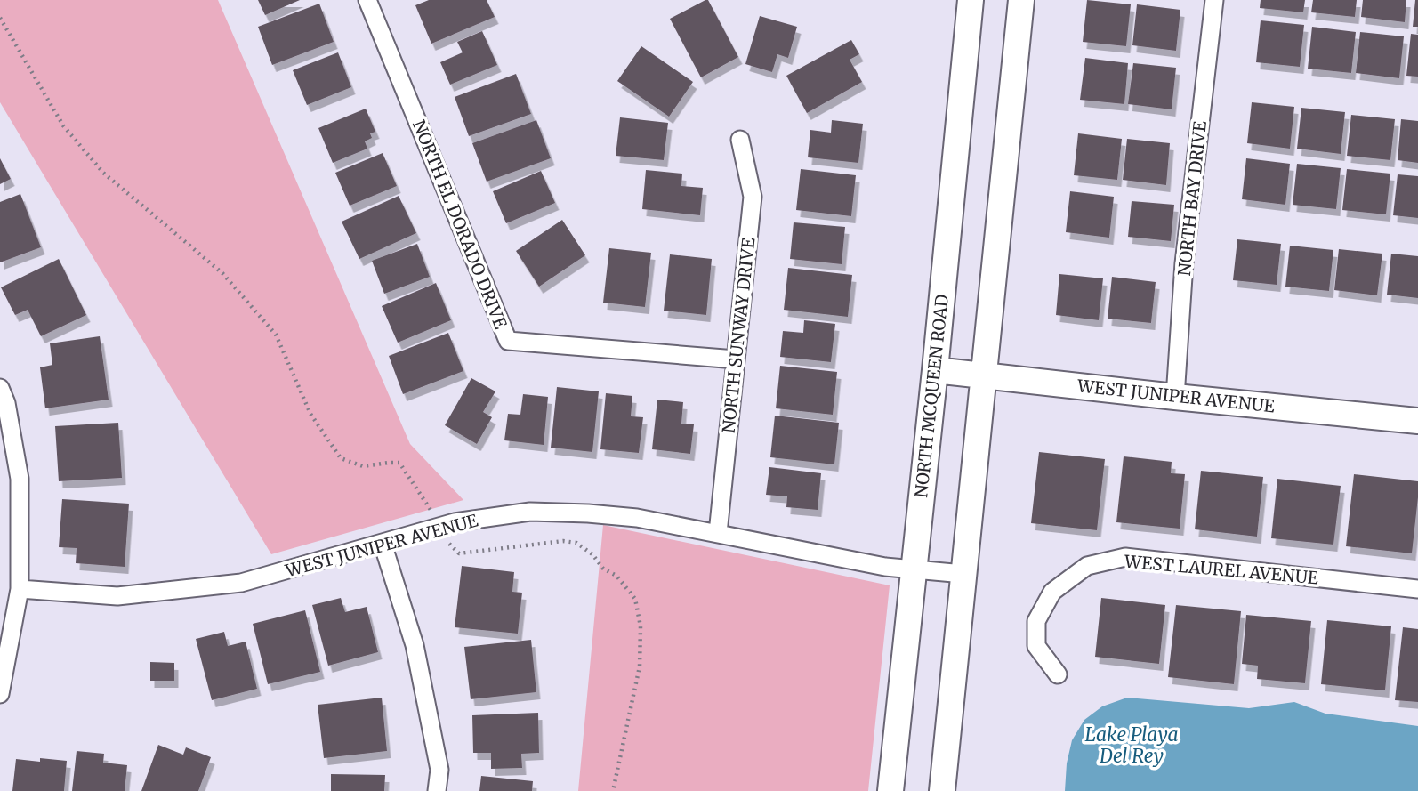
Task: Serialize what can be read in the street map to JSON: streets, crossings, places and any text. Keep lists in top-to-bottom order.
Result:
{
  "streets": {
    "main road": ["NORTH MCQUEEN ROAD", "WEST JUNIPER AVENUE"],
    "street": [
      "NORTH BAY DRIVE",
      "NORTH EL DORADO DRIVE",
      "NORTH SUNWAY DRIVE",
      "WEST LAUREL AVENUE"
    ]
  },
  "crossings": [
    ["NORTH BAY DRIVE", "WEST JUNIPER AVENUE"],
    ["NORTH EL DORADO DRIVE", "NORTH SUNWAY DRIVE"],
    ["NORTH SUNWAY DRIVE", "WEST JUNIPER AVENUE"],
    ["NORTH MCQUEEN ROAD", "WEST JUNIPER AVENUE"]
  ],
  "water": ["Lake Playa Del Rey"]
}
